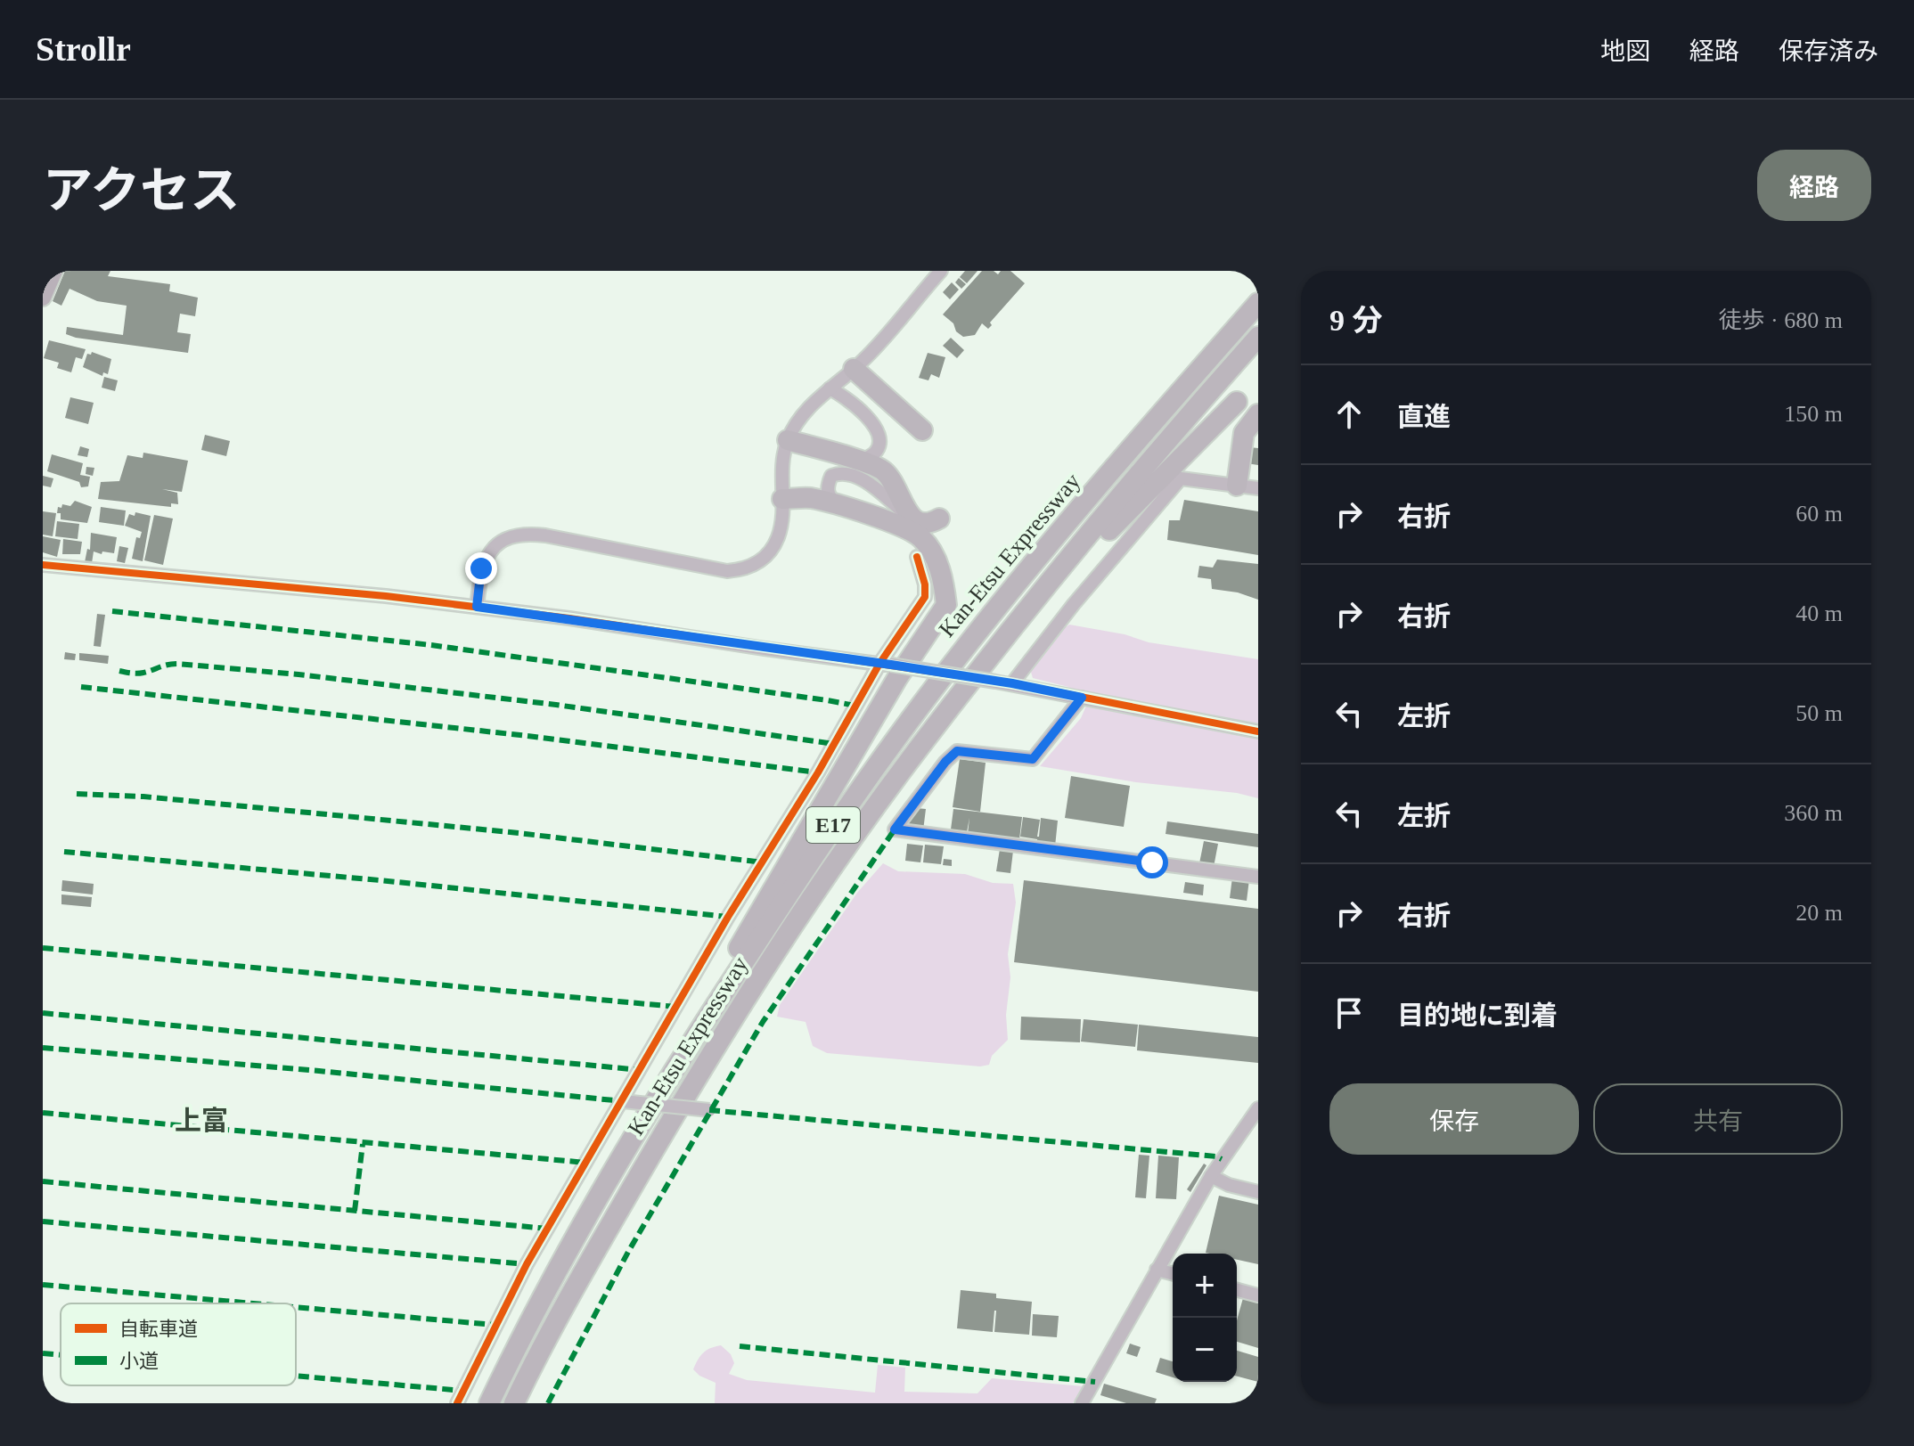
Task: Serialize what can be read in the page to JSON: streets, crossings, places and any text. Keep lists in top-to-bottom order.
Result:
{
  "streets": {
    "highway": ["Kan-Etsu Expressway", "E17"]
  },
  "districts": ["上富"],
  "legend": ["自転車道", "小道"],
  "page": {
    "header": "Strollr",
    "nav": ["地図", "経路", "保存済み"],
    "title": "アクセス",
    "buttons": [
      "経路",
      ["保存", "共有"]
    ],
    "heading": ["9 分", "徒歩 · 680 m"],
    "list": [
      ["直進", "150 m"],
      ["右折", "60 m"],
      ["右折", "40 m"],
      ["左折", "50 m"],
      ["左折", "360 m"],
      ["右折", "20 m"],
      "目的地に到着"
    ],
    "map_buttons": ["+", "−"]
  }
}
